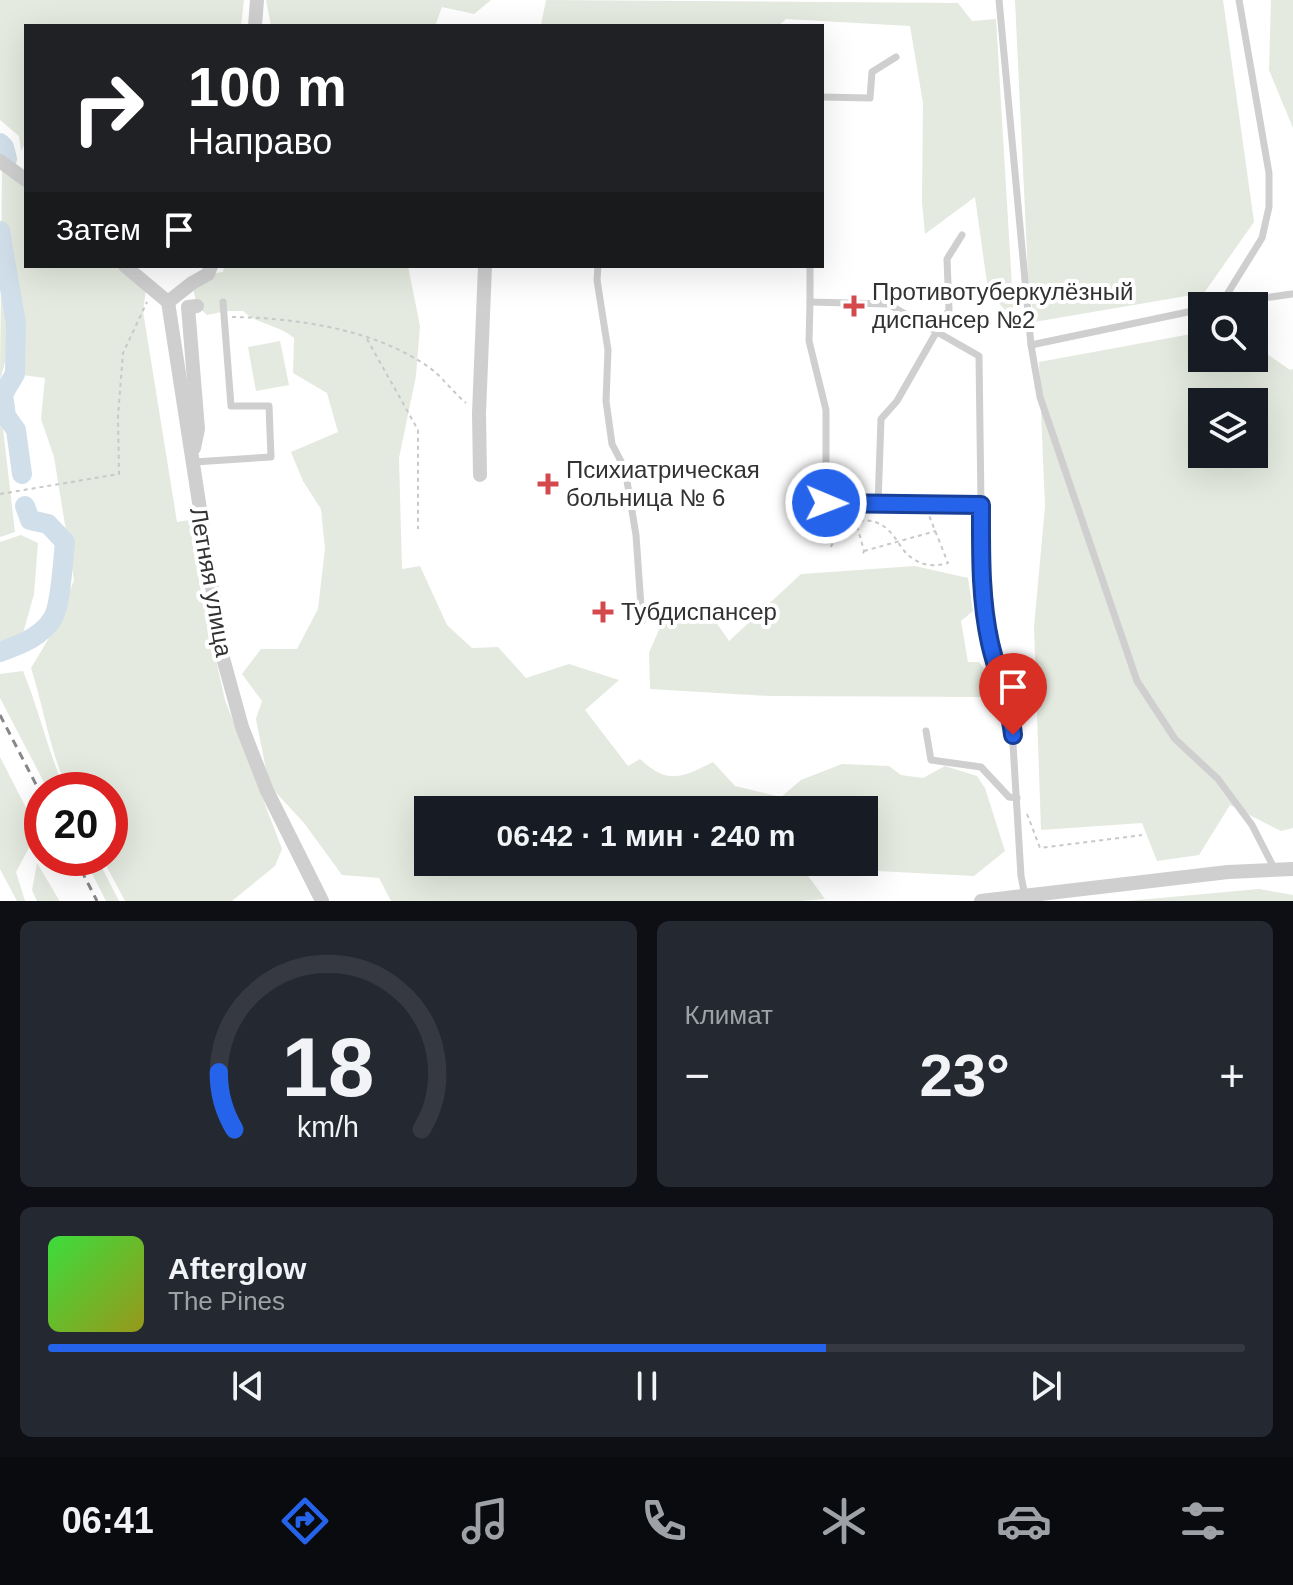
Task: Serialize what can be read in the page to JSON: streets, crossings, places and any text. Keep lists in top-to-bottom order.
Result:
{
  "streets": {
    "street": ["Летняя улица"]
  },
  "places": {
    "health": ["Противотуберкулёзный диспансер №2", "Психиатрическая больница № 6", "Тубдиспансер"]
  },
  "page": {
    "turn": ["100 m", "Направо"],
    "then": "Затем",
    "limit": "20",
    "trip": "06:42 · 1 мин · 240 m",
    "tile": "Климат",
    "heat": ["−", "23°", "+"],
    "song": ["Afterglow", "The Pines"],
    "tabs": "06:41",
    "gauge": ["18", "km/h"]
  }
}
